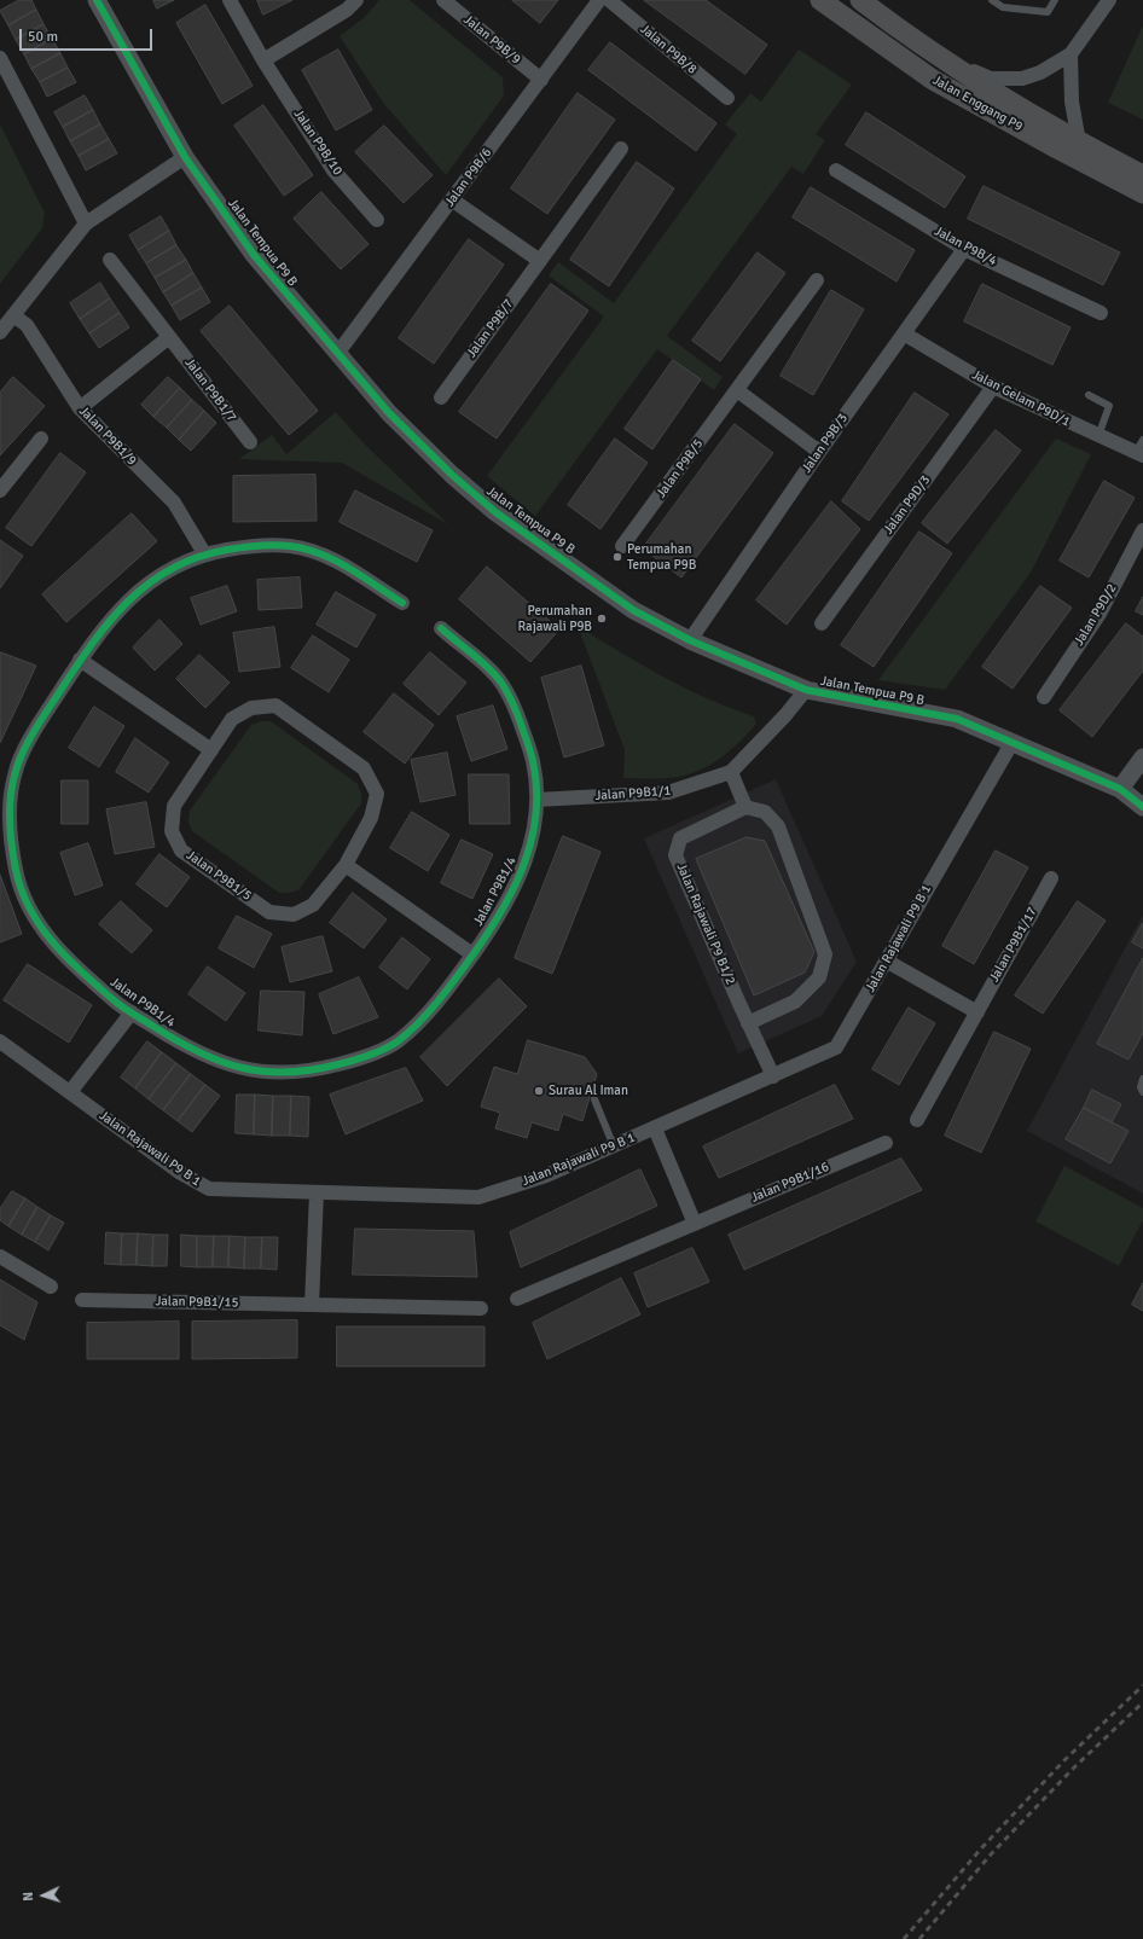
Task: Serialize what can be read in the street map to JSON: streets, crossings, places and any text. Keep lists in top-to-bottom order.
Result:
{
  "streets": {
    "main road": ["Jalan Enggang P9"],
    "street": [
      "Jalan P9B/9",
      "Jalan P9B/8",
      "Jalan P9B/10",
      "Jalan P9B/6",
      "Jalan Tempua P9 B",
      "Jalan P9B/4",
      "Jalan P9B/7",
      "Jalan P9B1/7",
      "Jalan Gelam P9D/1",
      "Jalan P9B1/9",
      "Jalan P9B/3",
      "Jalan P9B/5",
      "Jalan P9D/3",
      "Jalan P9D/2",
      "Jalan P9B1/1",
      "Jalan P9B1/5",
      "Jalan P9B1/4",
      "Jalan Rajawali P9 B1/2",
      "Jalan Rajawali P9 B 1",
      "Jalan P9B1/17",
      "Jalan P9B1/16",
      "Jalan P9B1/15"
    ]
  },
  "crossings": [
    ["Jalan P9B/9", "Jalan P9B/6"],
    ["Jalan P9B/6", "Jalan Tempua P9 B"],
    ["Jalan Tempua P9 B", "Jalan P9B/3"],
    ["Jalan Tempua P9 B", "Jalan P9B1/1"],
    ["Jalan Tempua P9 B", "Jalan Rajawali P9 B 1"],
    ["Jalan P9B/4", "Jalan P9B/3"],
    ["Jalan Gelam P9D/1", "Jalan P9B/3"],
    ["Jalan Gelam P9D/1", "Jalan P9D/3"],
    ["Jalan P9B1/9", "Jalan P9B1/4"],
    ["Jalan P9B1/1", "Jalan P9B1/4"],
    ["Jalan Rajawali P9 B1/2", "Jalan Rajawali P9 B 1"]
  ],
  "places": ["Perumahan Tempua P9B", "Perumahan Rajawali P9B", "Surau Al Iman"],
  "scale_bar": "50 m",
  "north": "left"
}
